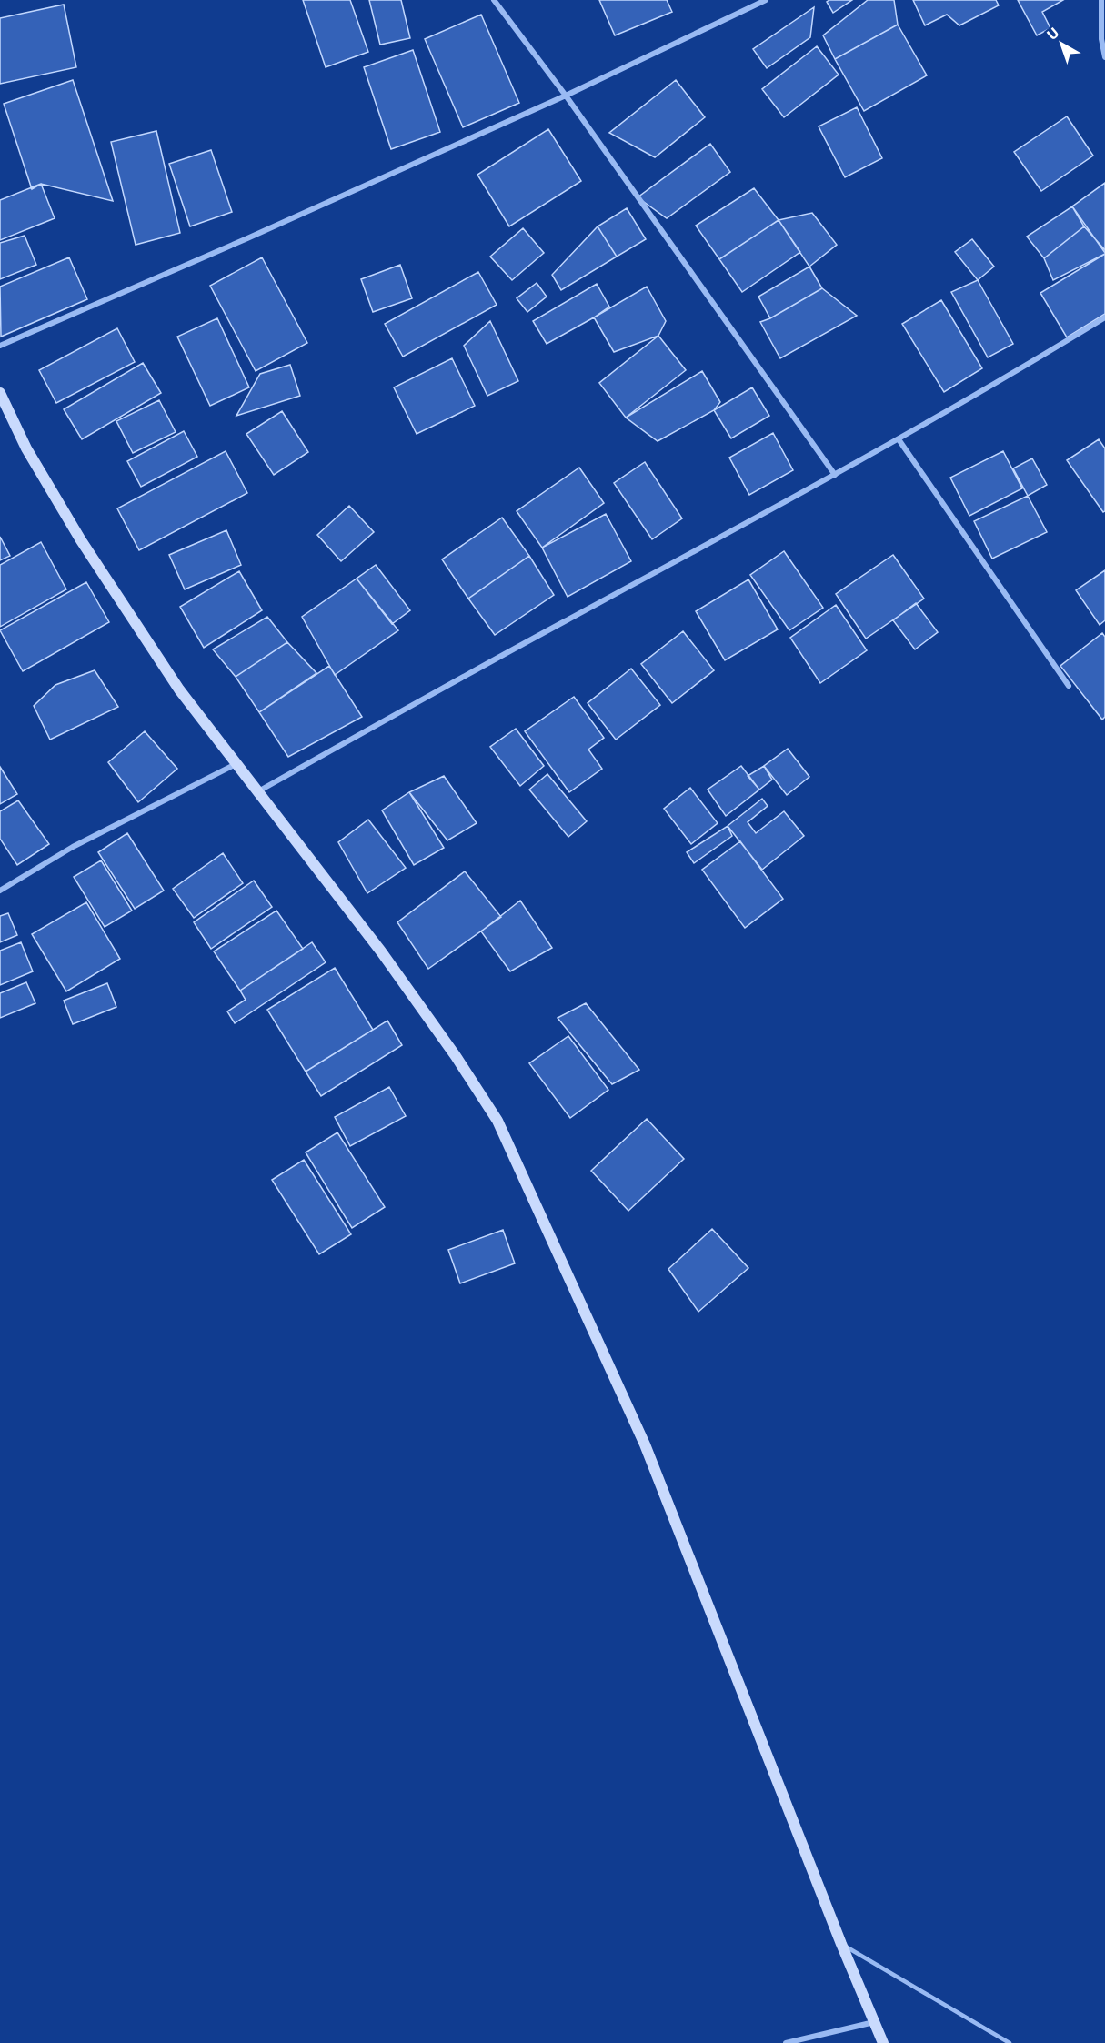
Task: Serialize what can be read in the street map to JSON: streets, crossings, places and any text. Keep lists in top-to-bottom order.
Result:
{
  "north": "top left"
}
